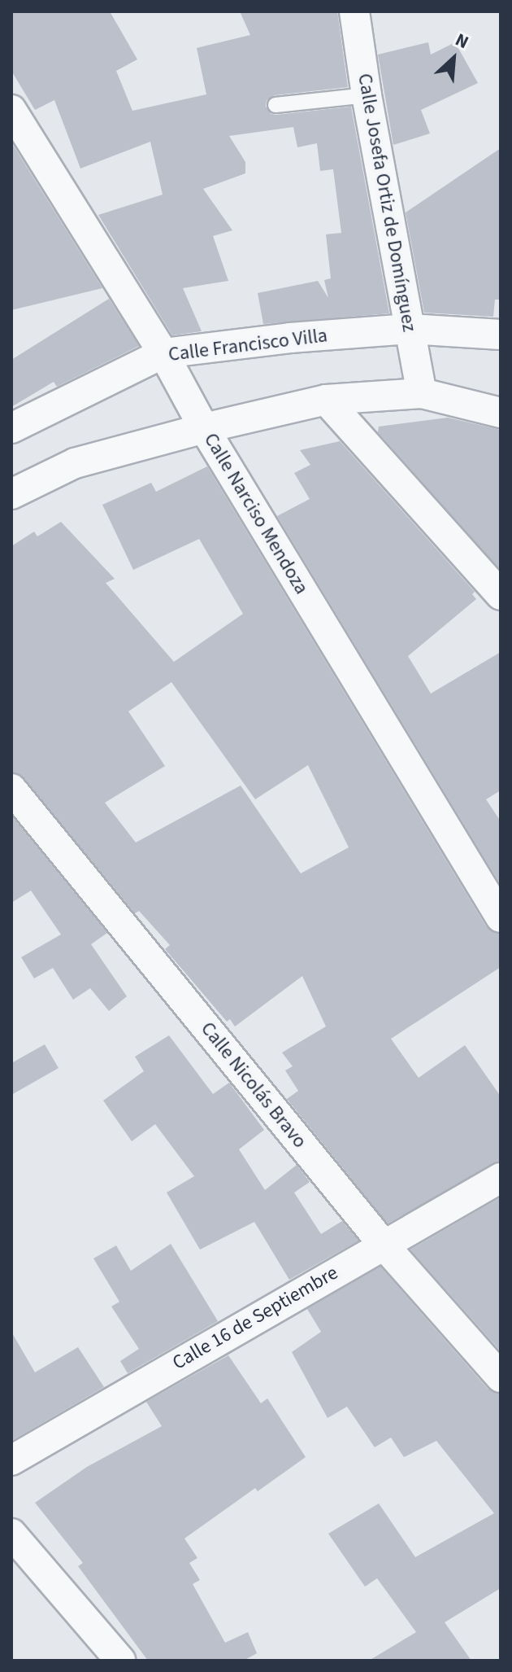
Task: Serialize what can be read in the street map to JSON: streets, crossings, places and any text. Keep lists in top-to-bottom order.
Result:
{
  "streets": {
    "street": [
      "Calle Josefa Ortiz de Domínguez",
      "Calle Francisco Villa",
      "Calle Narciso Mendoza",
      "Calle Nicolás Bravo",
      "Calle 16 de Septiembre"
    ]
  },
  "crossings": [
    ["Calle Josefa Ortiz de Domínguez", "Calle Francisco Villa"],
    ["Calle Francisco Villa", "Calle Narciso Mendoza"],
    ["Calle Nicolás Bravo", "Calle 16 de Septiembre"]
  ],
  "north": "top right"
}
